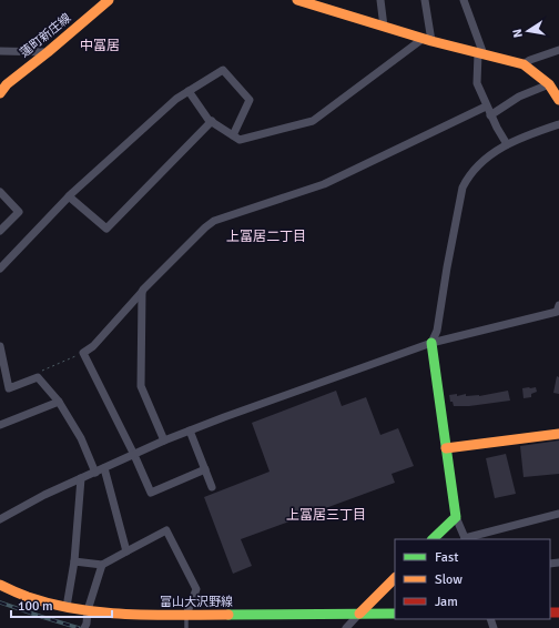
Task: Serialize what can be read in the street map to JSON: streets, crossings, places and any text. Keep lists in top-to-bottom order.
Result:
{
  "streets": {
    "street": ["蓮町新庄線", "富山大沢野線"]
  },
  "districts": ["中冨居", "上冨居二丁目", "上冨居三丁目"],
  "legend": ["Fast", "Slow", "Jam"],
  "scale_bar": "100 m",
  "north": "left"
}
